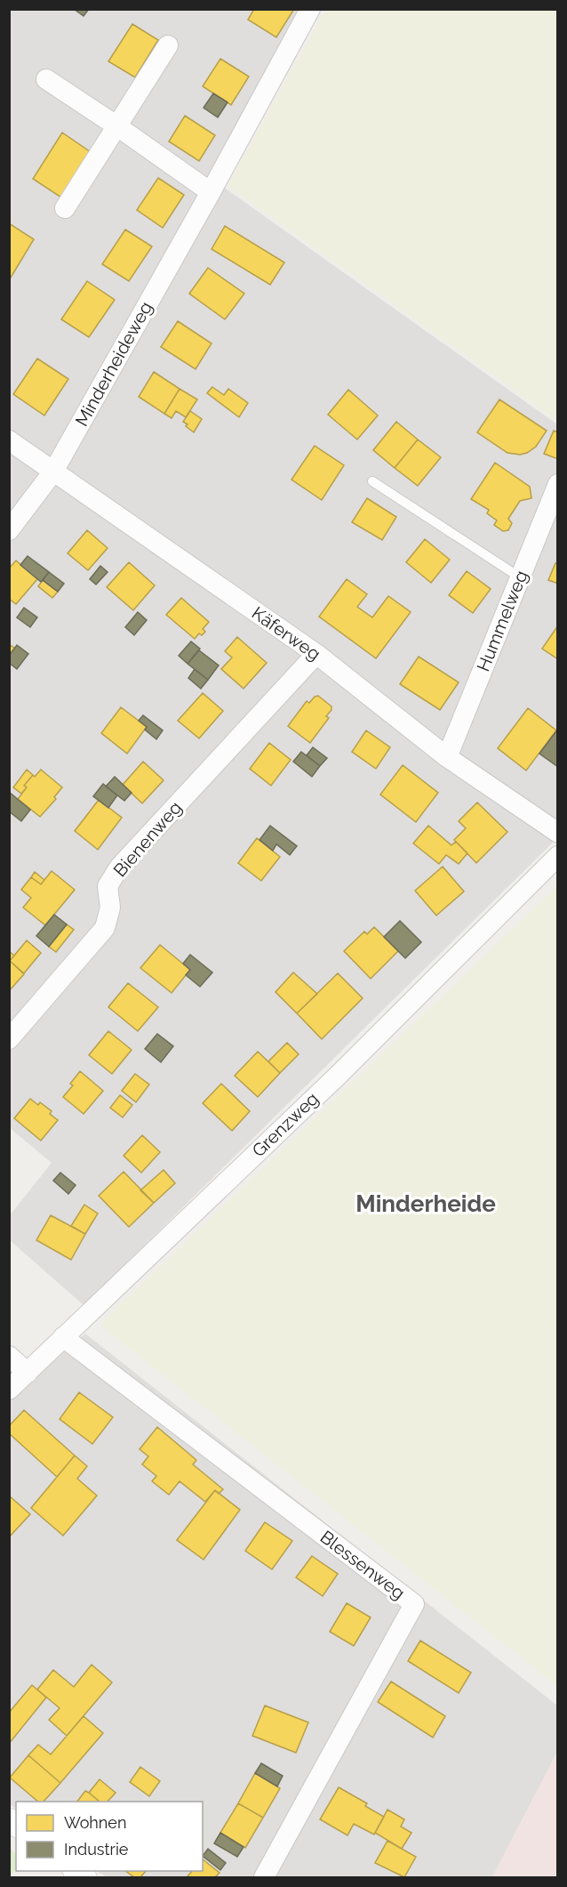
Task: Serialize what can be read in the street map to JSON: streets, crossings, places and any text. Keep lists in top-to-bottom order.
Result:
{
  "streets": {
    "street": [
      "Minderheideweg",
      "Hummelweg",
      "Käferweg",
      "Bienenweg",
      "Grenzweg",
      "Blessenweg"
    ]
  },
  "crossings": [
    ["Minderheideweg", "Käferweg"],
    ["Hummelweg", "Käferweg"],
    ["Käferweg", "Bienenweg"],
    ["Grenzweg", "Blessenweg"]
  ],
  "districts": ["Minderheide"],
  "legend": ["Wohnen", "Industrie"]
}
